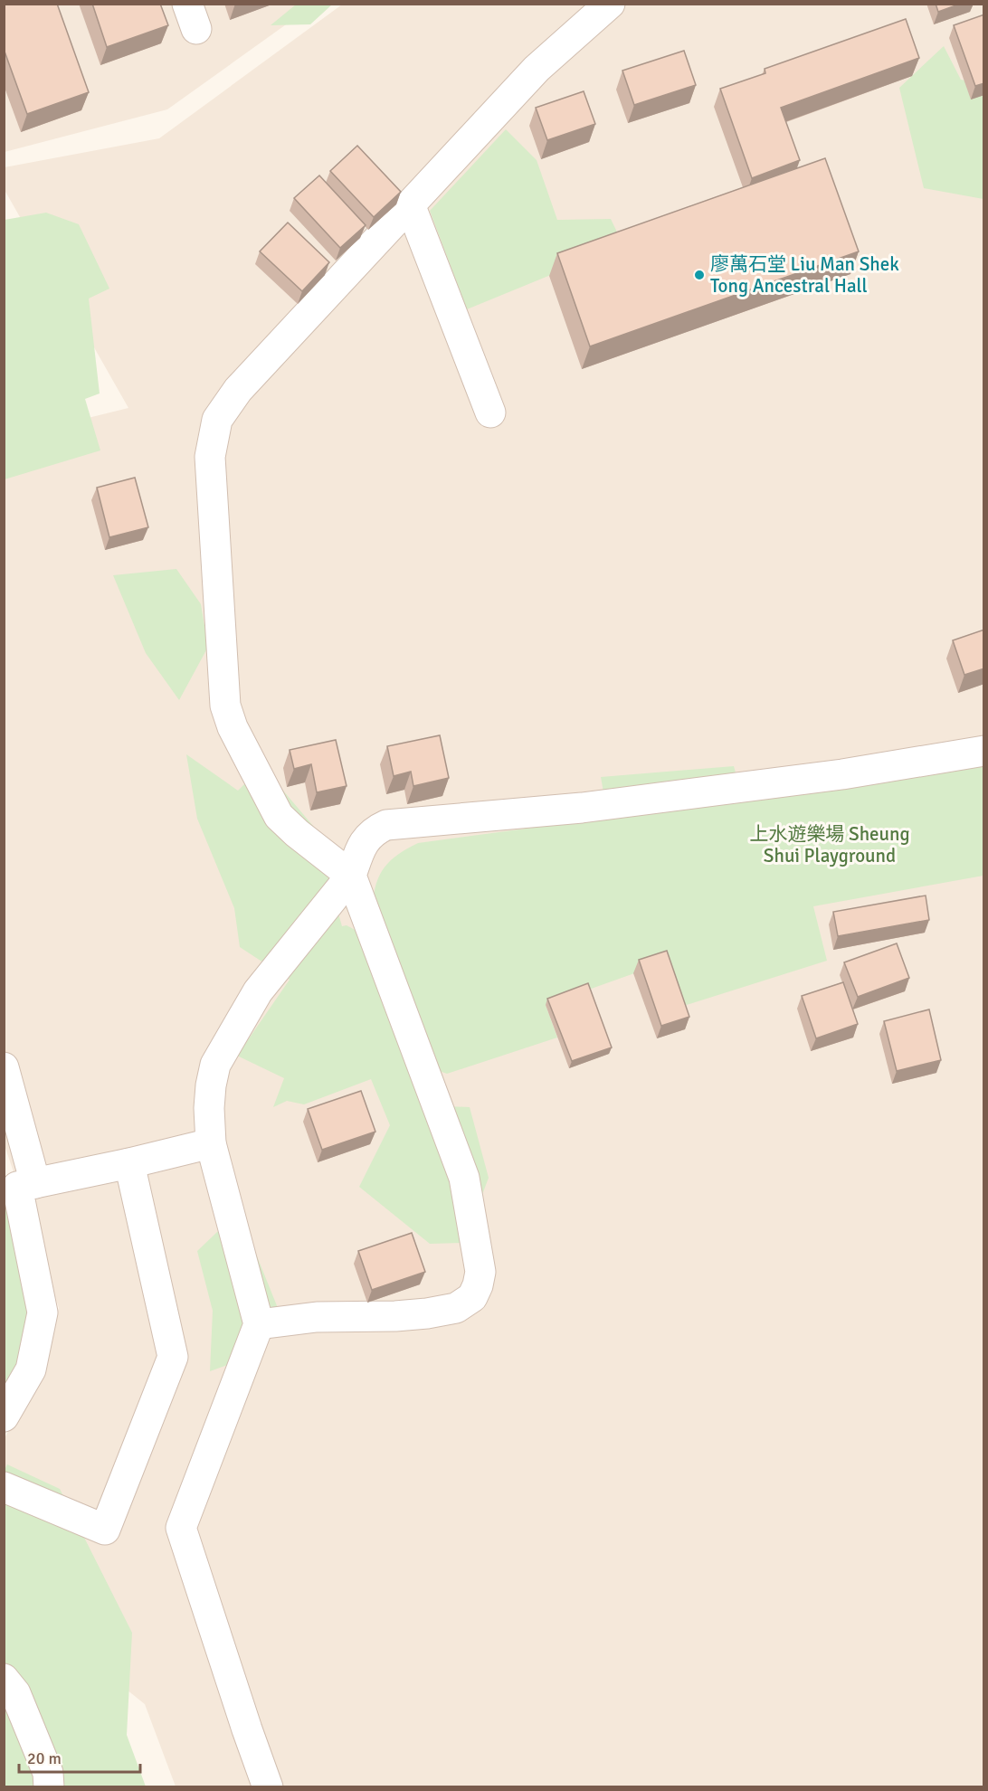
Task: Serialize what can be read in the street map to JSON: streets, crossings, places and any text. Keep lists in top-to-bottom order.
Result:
{
  "parks": ["上水遊樂場 Sheung Shui Playground"],
  "places": ["廖萬石堂 Liu Man Shek Tong Ancestral Hall"],
  "scale_bar": "20 m"
}
